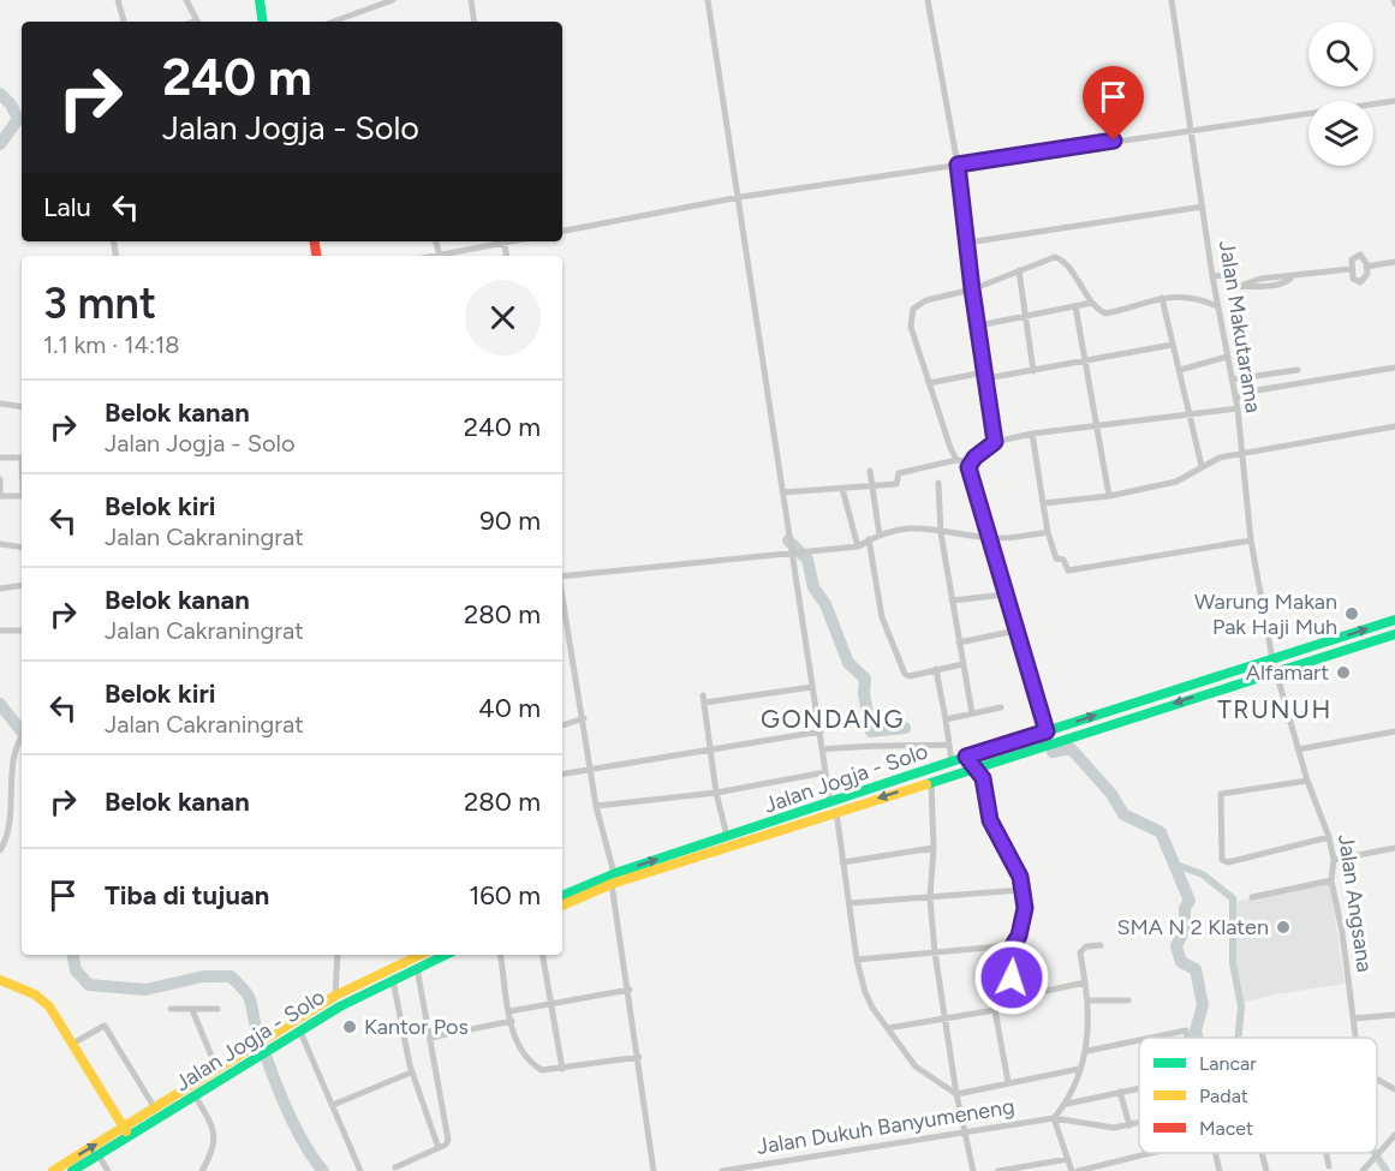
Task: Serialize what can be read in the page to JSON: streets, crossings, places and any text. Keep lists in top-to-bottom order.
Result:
{
  "streets": {
    "main road": ["Jalan Jogja - Solo"],
    "street": ["Jalan Makutarama", "Jalan Angsana", "Jalan Dukuh Banyumeneng"]
  },
  "crossings": [
    ["Jalan Makutarama", "Jalan Jogja - Solo"],
    ["Jalan Makutarama", "Jalan Angsana"],
    ["Jalan Jogja - Solo", "Jalan Angsana"]
  ],
  "districts": ["TRUNUH", "GONDANG"],
  "places": [
    "Warung Makan Pak Haji Muh",
    "Alfamart",
    "SMA N 2 Klaten",
    "Kantor Pos"
  ],
  "legend": ["Lancar", "Padat", "Macet"],
  "page": {
    "turn": ["240 m", "Jalan Jogja - Solo"],
    "then": "Lalu",
    "heading": ["3 mnt", "1.1 km · 14:18"],
    "list": [
      {
        "name": "Belok kanan",
        "note": "Jalan Jogja - Solo",
        "value": "240 m"
      },
      {
        "name": "Belok kiri",
        "note": "Jalan Cakraningrat",
        "value": "90 m"
      },
      {
        "name": "Belok kanan",
        "note": "Jalan Cakraningrat",
        "value": "280 m"
      },
      {
        "name": "Belok kiri",
        "note": "Jalan Cakraningrat",
        "value": "40 m"
      },
      {
        "name": "Belok kanan",
        "value": "280 m"
      },
      {
        "name": "Tiba di tujuan",
        "value": "160 m"
      }
    ]
  }
}
